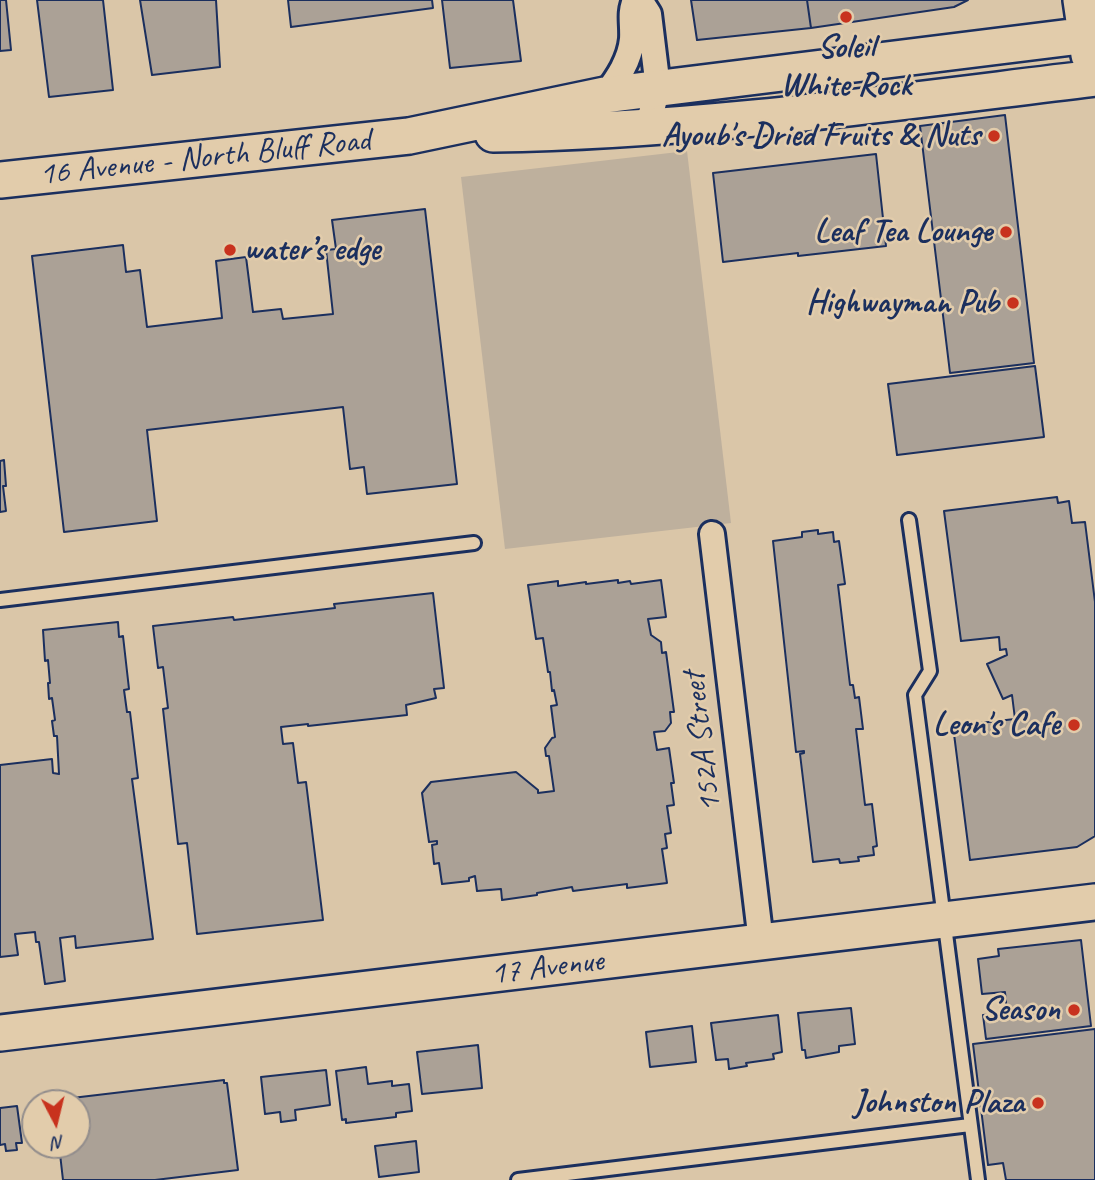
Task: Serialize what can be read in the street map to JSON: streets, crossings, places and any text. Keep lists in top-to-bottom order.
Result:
{
  "streets": {
    "main road": ["16 Avenue - North Bluff Road", "17 Avenue"],
    "street": ["152A Street"]
  },
  "crossings": [
    ["152A Street", "17 Avenue"]
  ],
  "places": [
    "Soleil White Rock",
    "Ayoub's Dried Fruits & Nuts",
    "Leaf Tea Lounge",
    "water’s edge",
    "Highwayman Pub",
    "Leon's Cafe",
    "Season",
    "Johnston Plaza"
  ],
  "north": "bottom"
}
